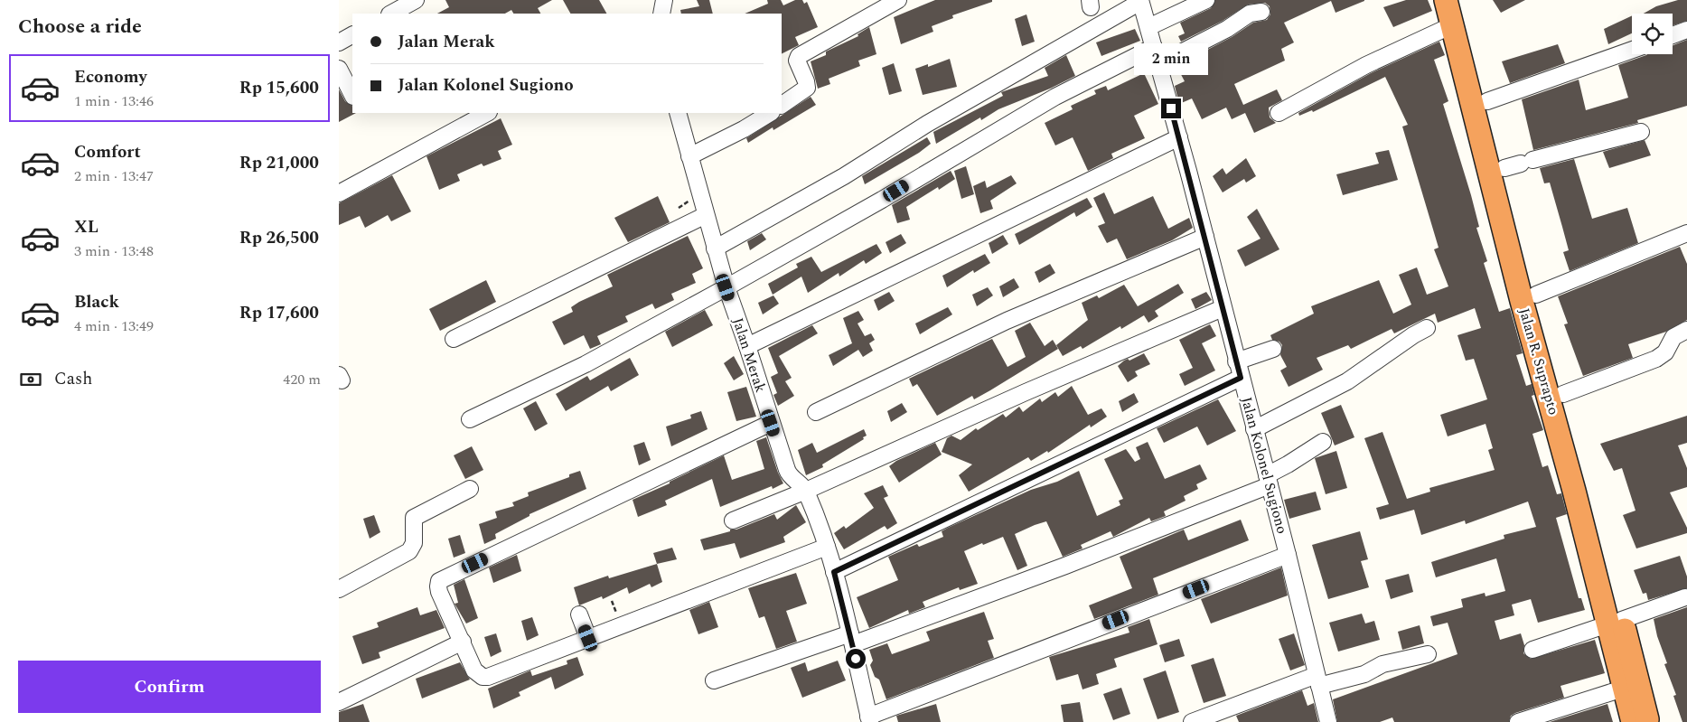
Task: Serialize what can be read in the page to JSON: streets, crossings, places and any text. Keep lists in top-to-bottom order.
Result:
{
  "streets": {
    "highway": ["Jalan R. Suprapto"],
    "street": ["Jalan Merak", "Jalan Kolonel Sugiono"]
  },
  "page": {
    "heading": "Choose a ride",
    "banner": ["Jalan Merak", "Jalan Kolonel Sugiono"],
    "bubble": "2 min",
    "list": [
      {
        "name": "Economy",
        "note": "1 min · 13:46",
        "value": "Rp 15,600"
      },
      {
        "name": "Comfort",
        "note": "2 min · 13:47",
        "value": "Rp 21,000"
      },
      {
        "name": "XL",
        "note": "3 min · 13:48",
        "value": "Rp 26,500"
      },
      {
        "name": "Black",
        "note": "4 min · 13:49",
        "value": "Rp 17,600"
      }
    ],
    "pay": ["Cash", "420 m"],
    "buttons": "Confirm"
  }
}
